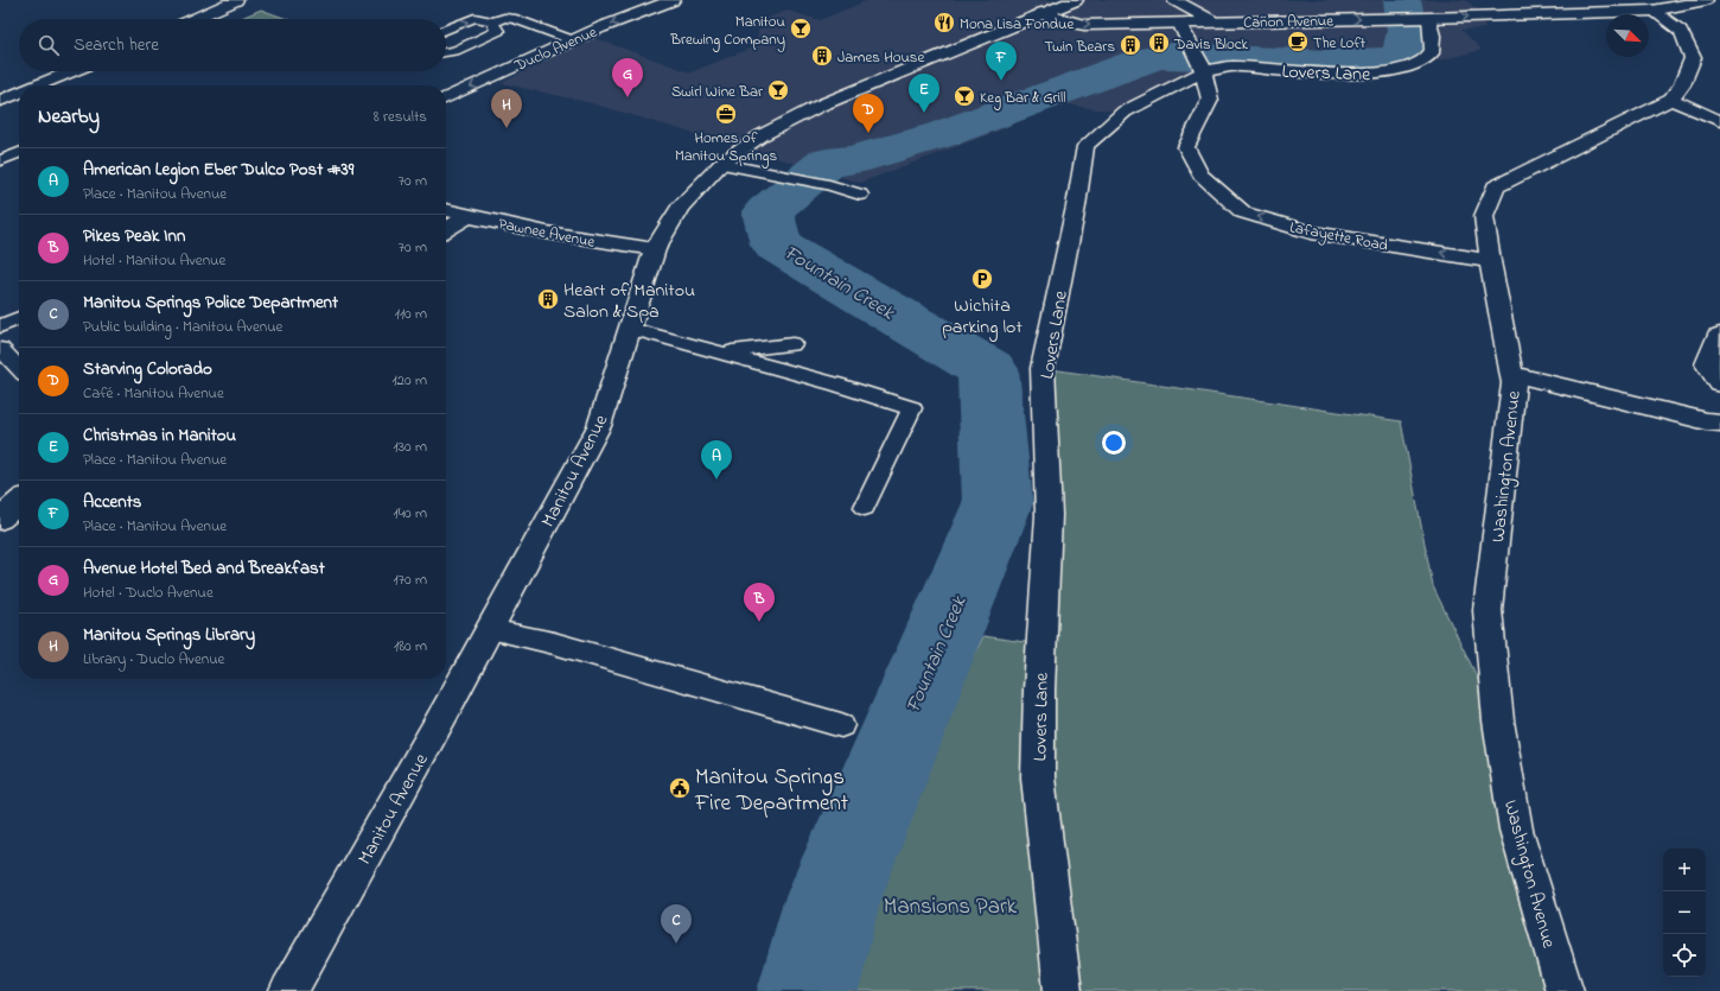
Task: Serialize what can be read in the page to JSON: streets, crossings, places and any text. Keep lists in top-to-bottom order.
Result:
{
  "streets": {
    "street": [
      "Cañon Avenue",
      "Duclo Avenue",
      "Lovers Lane",
      "Pawnee Avenue",
      "Lafayette Road",
      "Washington Avenue",
      "Manitou Avenue"
    ]
  },
  "crossings": [
    ["Cañon Avenue", "Lovers Lane"],
    ["Cañon Avenue", "Lafayette Road"],
    ["Cañon Avenue", "Manitou Avenue"],
    ["Lovers Lane", "Lafayette Road"],
    ["Pawnee Avenue", "Manitou Avenue"],
    ["Lafayette Road", "Washington Avenue"]
  ],
  "one_way": ["Cañon Avenue", "Duclo Avenue", "Lafayette Road"],
  "water": ["Fountain Creek"],
  "parks": ["Mansions Park"],
  "places": {
    "restaurant": ["Mona Lisa Fondue"],
    "bar": ["Manitou Brewing Company", "Swirl Wine Bar", "Keg Bar & Grill"],
    "cafe": ["The Loft"],
    "building": [
      "Davis Block",
      "Twin Bears",
      "James House",
      "Heart of Manitou Salon & Spa"
    ],
    "office": ["Homes of Manitou Springs"],
    "parking": ["Wichita parking lot"],
    "public building": ["Manitou Springs Fire Department"]
  },
  "north": "bottom right",
  "page": {
    "search": "Search here",
    "pins": [
      "F",
      "G",
      "E",
      "H",
      "D",
      "A",
      "B",
      "C"
    ],
    "heading": ["Nearby", "8 results"],
    "list": [
      {
        "mark": "A",
        "name": "American Legion Eber Dulco Post #39",
        "note": "Place · Manitou Avenue",
        "value": "70 m"
      },
      {
        "mark": "B",
        "name": "Pikes Peak Inn",
        "note": "Hotel · Manitou Avenue",
        "value": "70 m"
      },
      {
        "mark": "C",
        "name": "Manitou Springs Police Department",
        "note": "Public building · Manitou Avenue",
        "value": "110 m"
      },
      {
        "mark": "D",
        "name": "Starving Colorado",
        "note": "Café · Manitou Avenue",
        "value": "120 m"
      },
      {
        "mark": "E",
        "name": "Christmas in Manitou",
        "note": "Place · Manitou Avenue",
        "value": "130 m"
      },
      {
        "mark": "F",
        "name": "Accents",
        "note": "Place · Manitou Avenue",
        "value": "140 m"
      },
      {
        "mark": "G",
        "name": "Avenue Hotel Bed and Breakfast",
        "note": "Hotel · Duclo Avenue",
        "value": "170 m"
      },
      {
        "mark": "H",
        "name": "Manitou Springs Library",
        "note": "Library · Duclo Avenue",
        "value": "180 m"
      }
    ],
    "map_buttons": ["+", "−"]
  }
}
